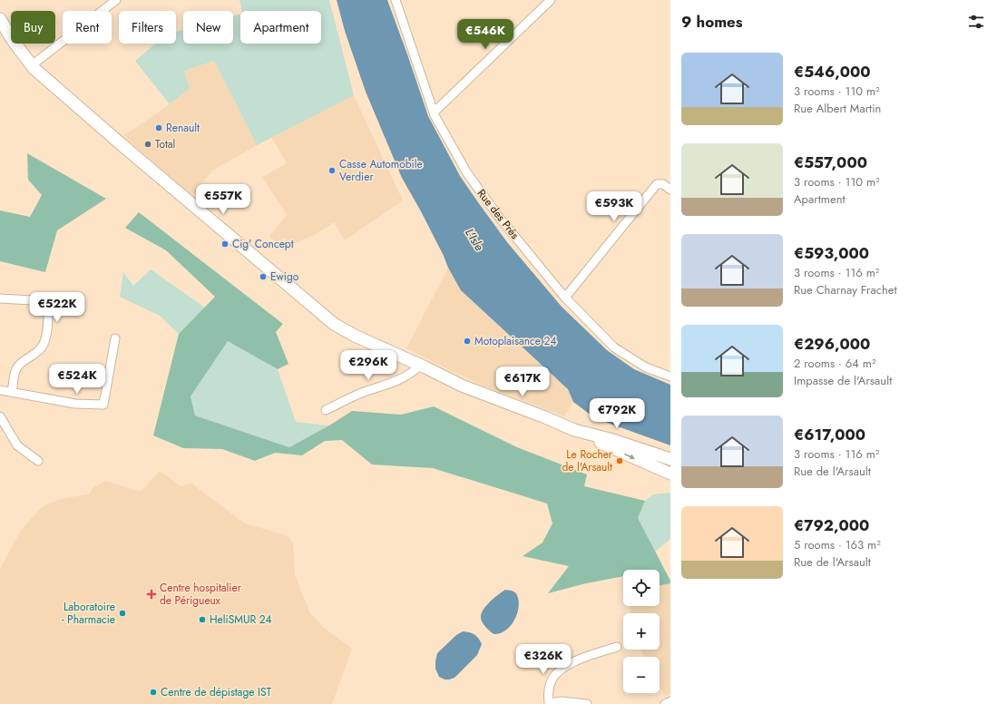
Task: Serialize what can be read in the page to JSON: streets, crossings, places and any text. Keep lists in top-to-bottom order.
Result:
{
  "streets": {
    "street": ["Rue des Prés"]
  },
  "water": ["L'Isle"],
  "places": {
    "other": [
      "Renault",
      "Total",
      "Casse Automobile Verdier",
      "Cig' Concept",
      "Ewigo",
      "Motoplaisance 24",
      "Le Rocher de l'Arsault",
      "Laboratoire - Pharmacie",
      "HeliSMUR 24",
      "Centre de dépistage IST"
    ],
    "health": ["Centre hospitalier de Périgueux"]
  },
  "page": {
    "heading": "9 homes",
    "chip": [
      "Buy",
      "Rent",
      "Filters",
      "New",
      "Apartment"
    ],
    "price": [
      "€546K",
      "€557K",
      "€593K",
      "€522K",
      "€296K",
      "€524K",
      "€617K",
      "€792K",
      "€326K"
    ],
    "list": [
      {
        "name": "€546,000",
        "note": "3 rooms · 110 m² · Rue Albert Martin"
      },
      {
        "name": "€557,000",
        "note": "3 rooms · 110 m² · Apartment"
      },
      {
        "name": "€593,000",
        "note": "3 rooms · 116 m² · Rue Charnay Frachet"
      },
      {
        "name": "€296,000",
        "note": "2 rooms · 64 m² · Impasse de l'Arsault"
      },
      {
        "name": "€617,000",
        "note": "3 rooms · 116 m² · Rue de l'Arsault"
      },
      {
        "name": "€792,000",
        "note": "5 rooms · 163 m² · Rue de l'Arsault"
      }
    ],
    "map_buttons": ["+", "−"]
  }
}
